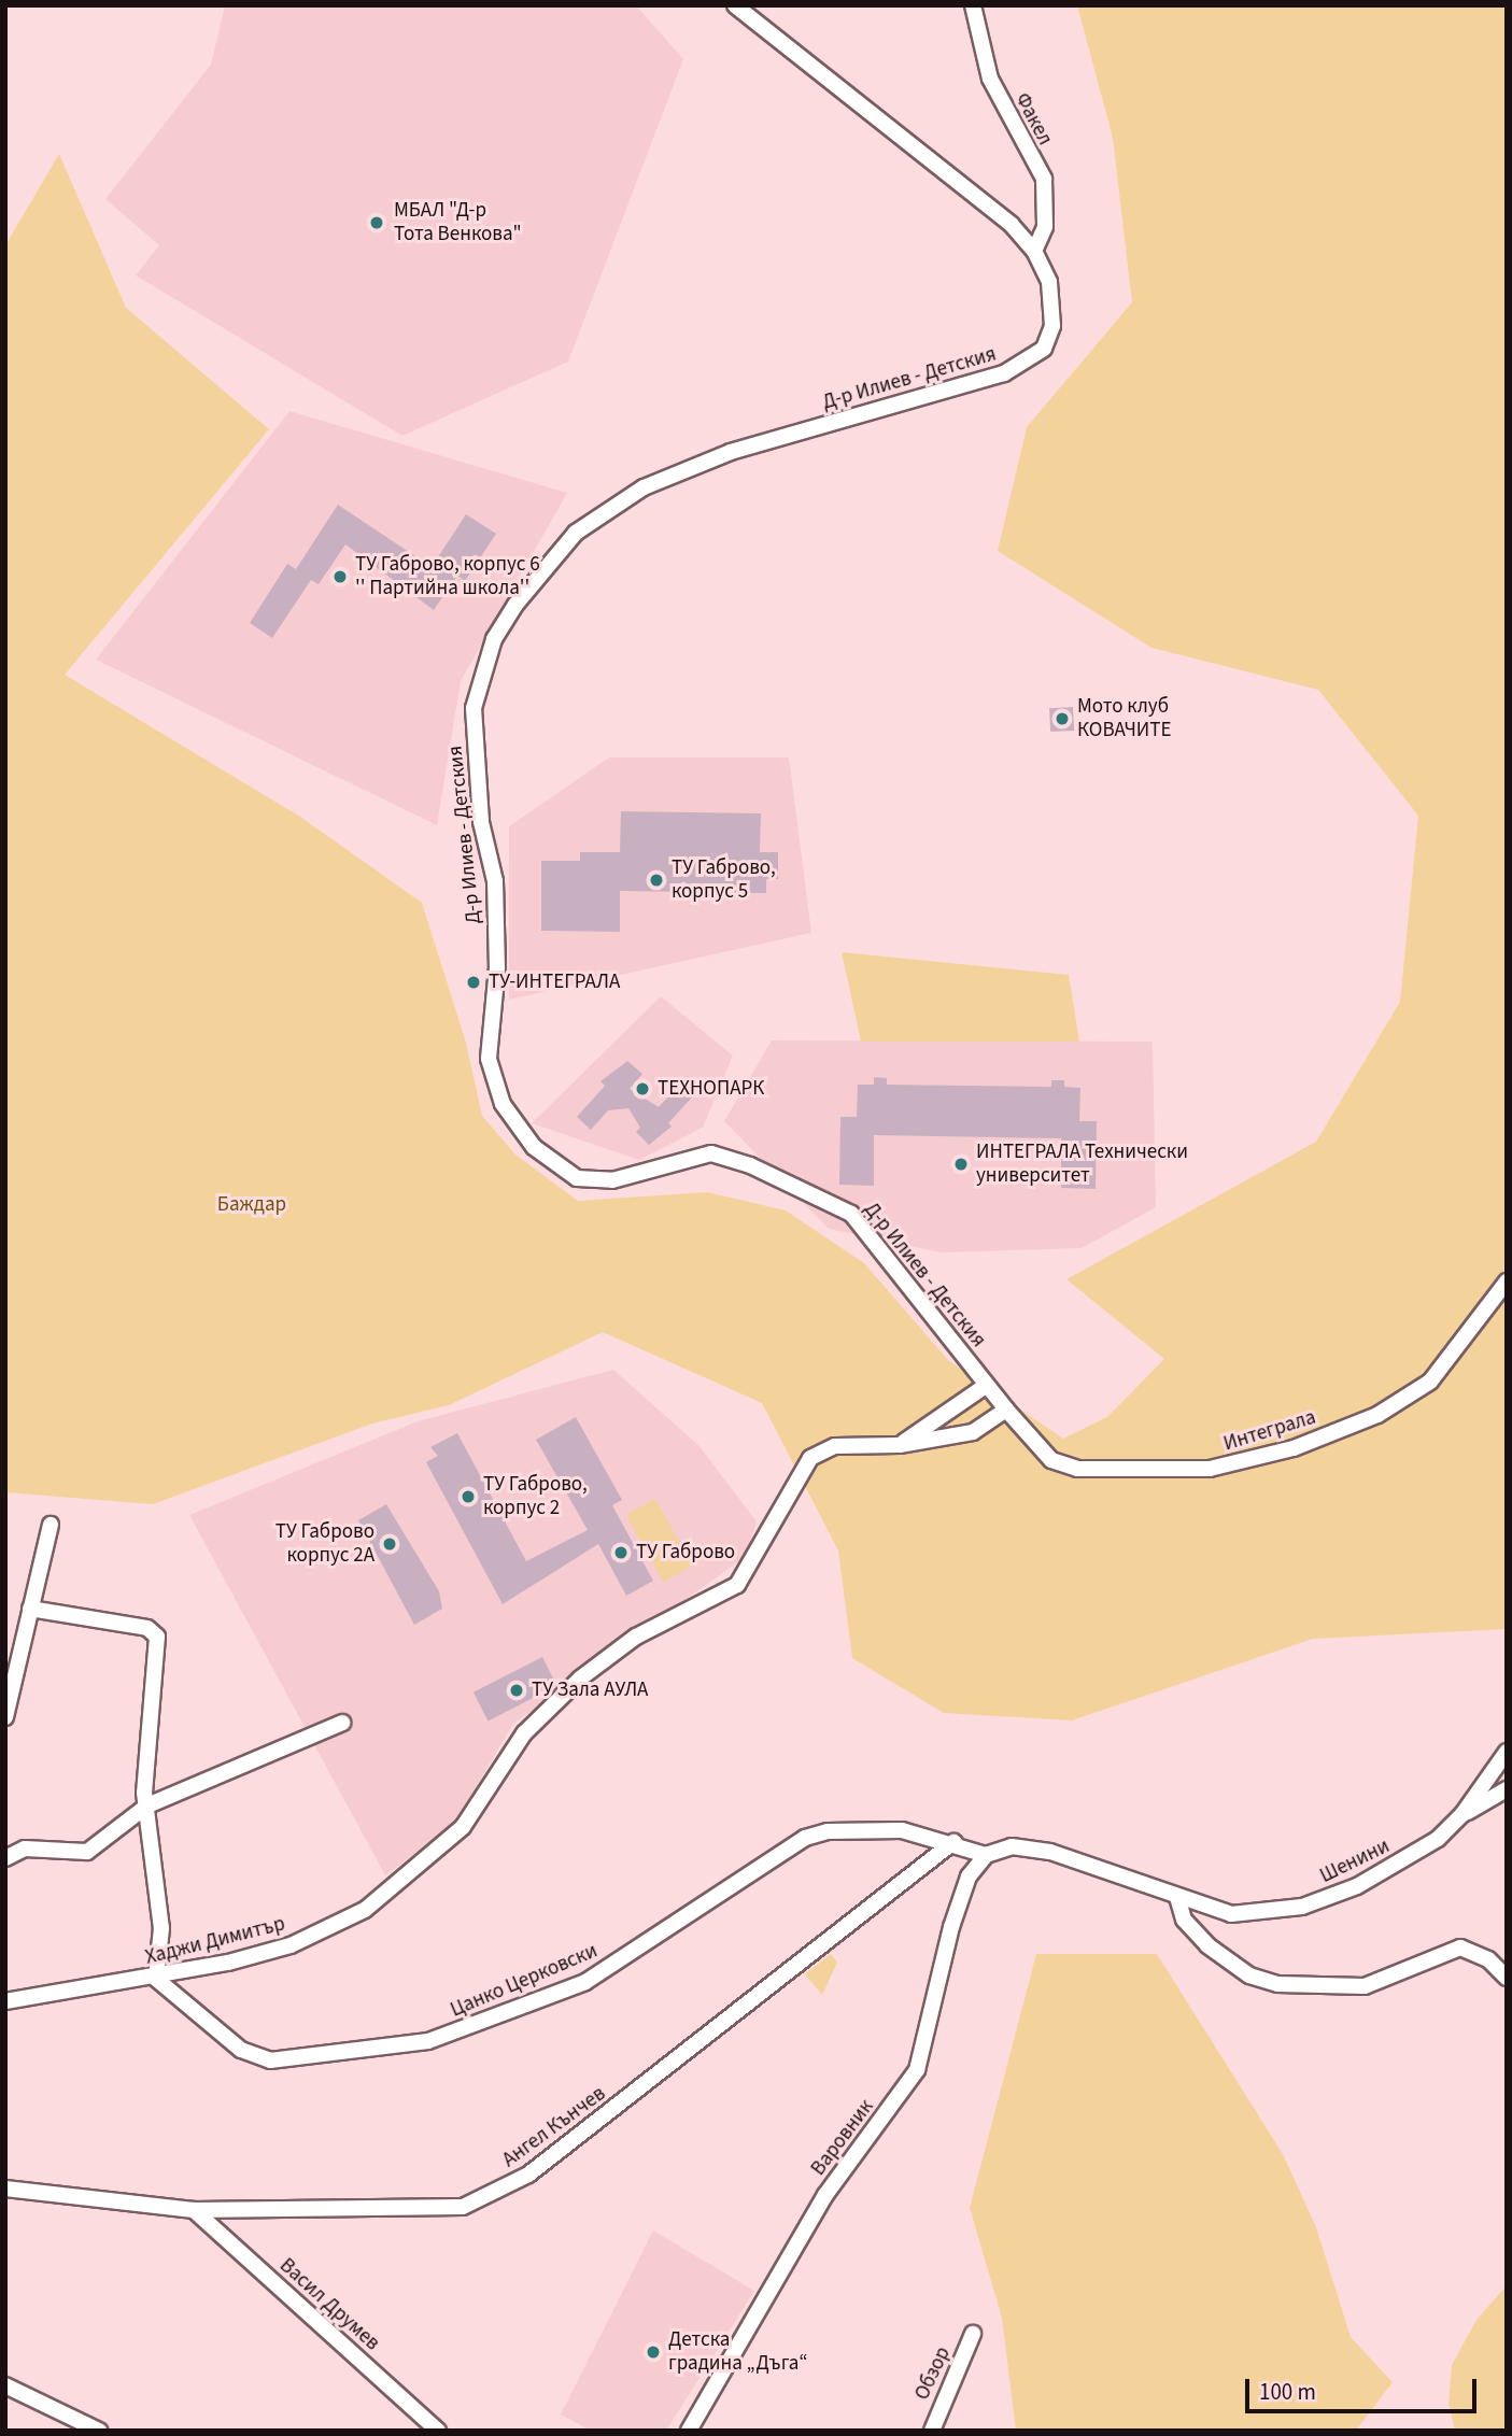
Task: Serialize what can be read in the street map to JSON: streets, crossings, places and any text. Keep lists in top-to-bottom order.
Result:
{
  "streets": {
    "street": [
      "Факел",
      "Д-р Илиев - Детския",
      "Интеграла",
      "Шенини",
      "Хаджи Димитър",
      "Цанко Церковски",
      "Ангел Кънчев",
      "Варовник",
      "Васил Друмев",
      "Обзор"
    ]
  },
  "crossings": [
    ["Факел", "Д-р Илиев - Детския"],
    ["Д-р Илиев - Детския", "Интеграла"],
    ["Д-р Илиев - Детския", "Хаджи Димитър"],
    ["Интеграла", "Хаджи Димитър"],
    ["Шенини", "Цанко Церковски"],
    ["Шенини", "Варовник"],
    ["Хаджи Димитър", "Цанко Церковски"],
    ["Цанко Церковски", "Ангел Кънчев"],
    ["Цанко Церковски", "Варовник"],
    ["Ангел Кънчев", "Васил Друмев"]
  ],
  "parks": ["Баждар"],
  "places": [
    "МБАЛ \"Д-р Тота Венкова\"",
    "ТУ Габрово, корпус 6 '' Партийна школа''",
    "Мото клуб КОВАЧИТЕ",
    "ТУ Габрово, корпус 5",
    "ТУ-ИНТЕГРАЛА",
    "ТЕХНОПАРК",
    "ИНТЕГРАЛА Технически университет",
    "ТУ Габрово, корпус 2",
    "ТУ Габрово корпус 2А",
    "ТУ Габрово",
    "ТУ Зала АУЛА",
    "Детска градина „Дъга“"
  ],
  "scale_bar": "100 m"
}
